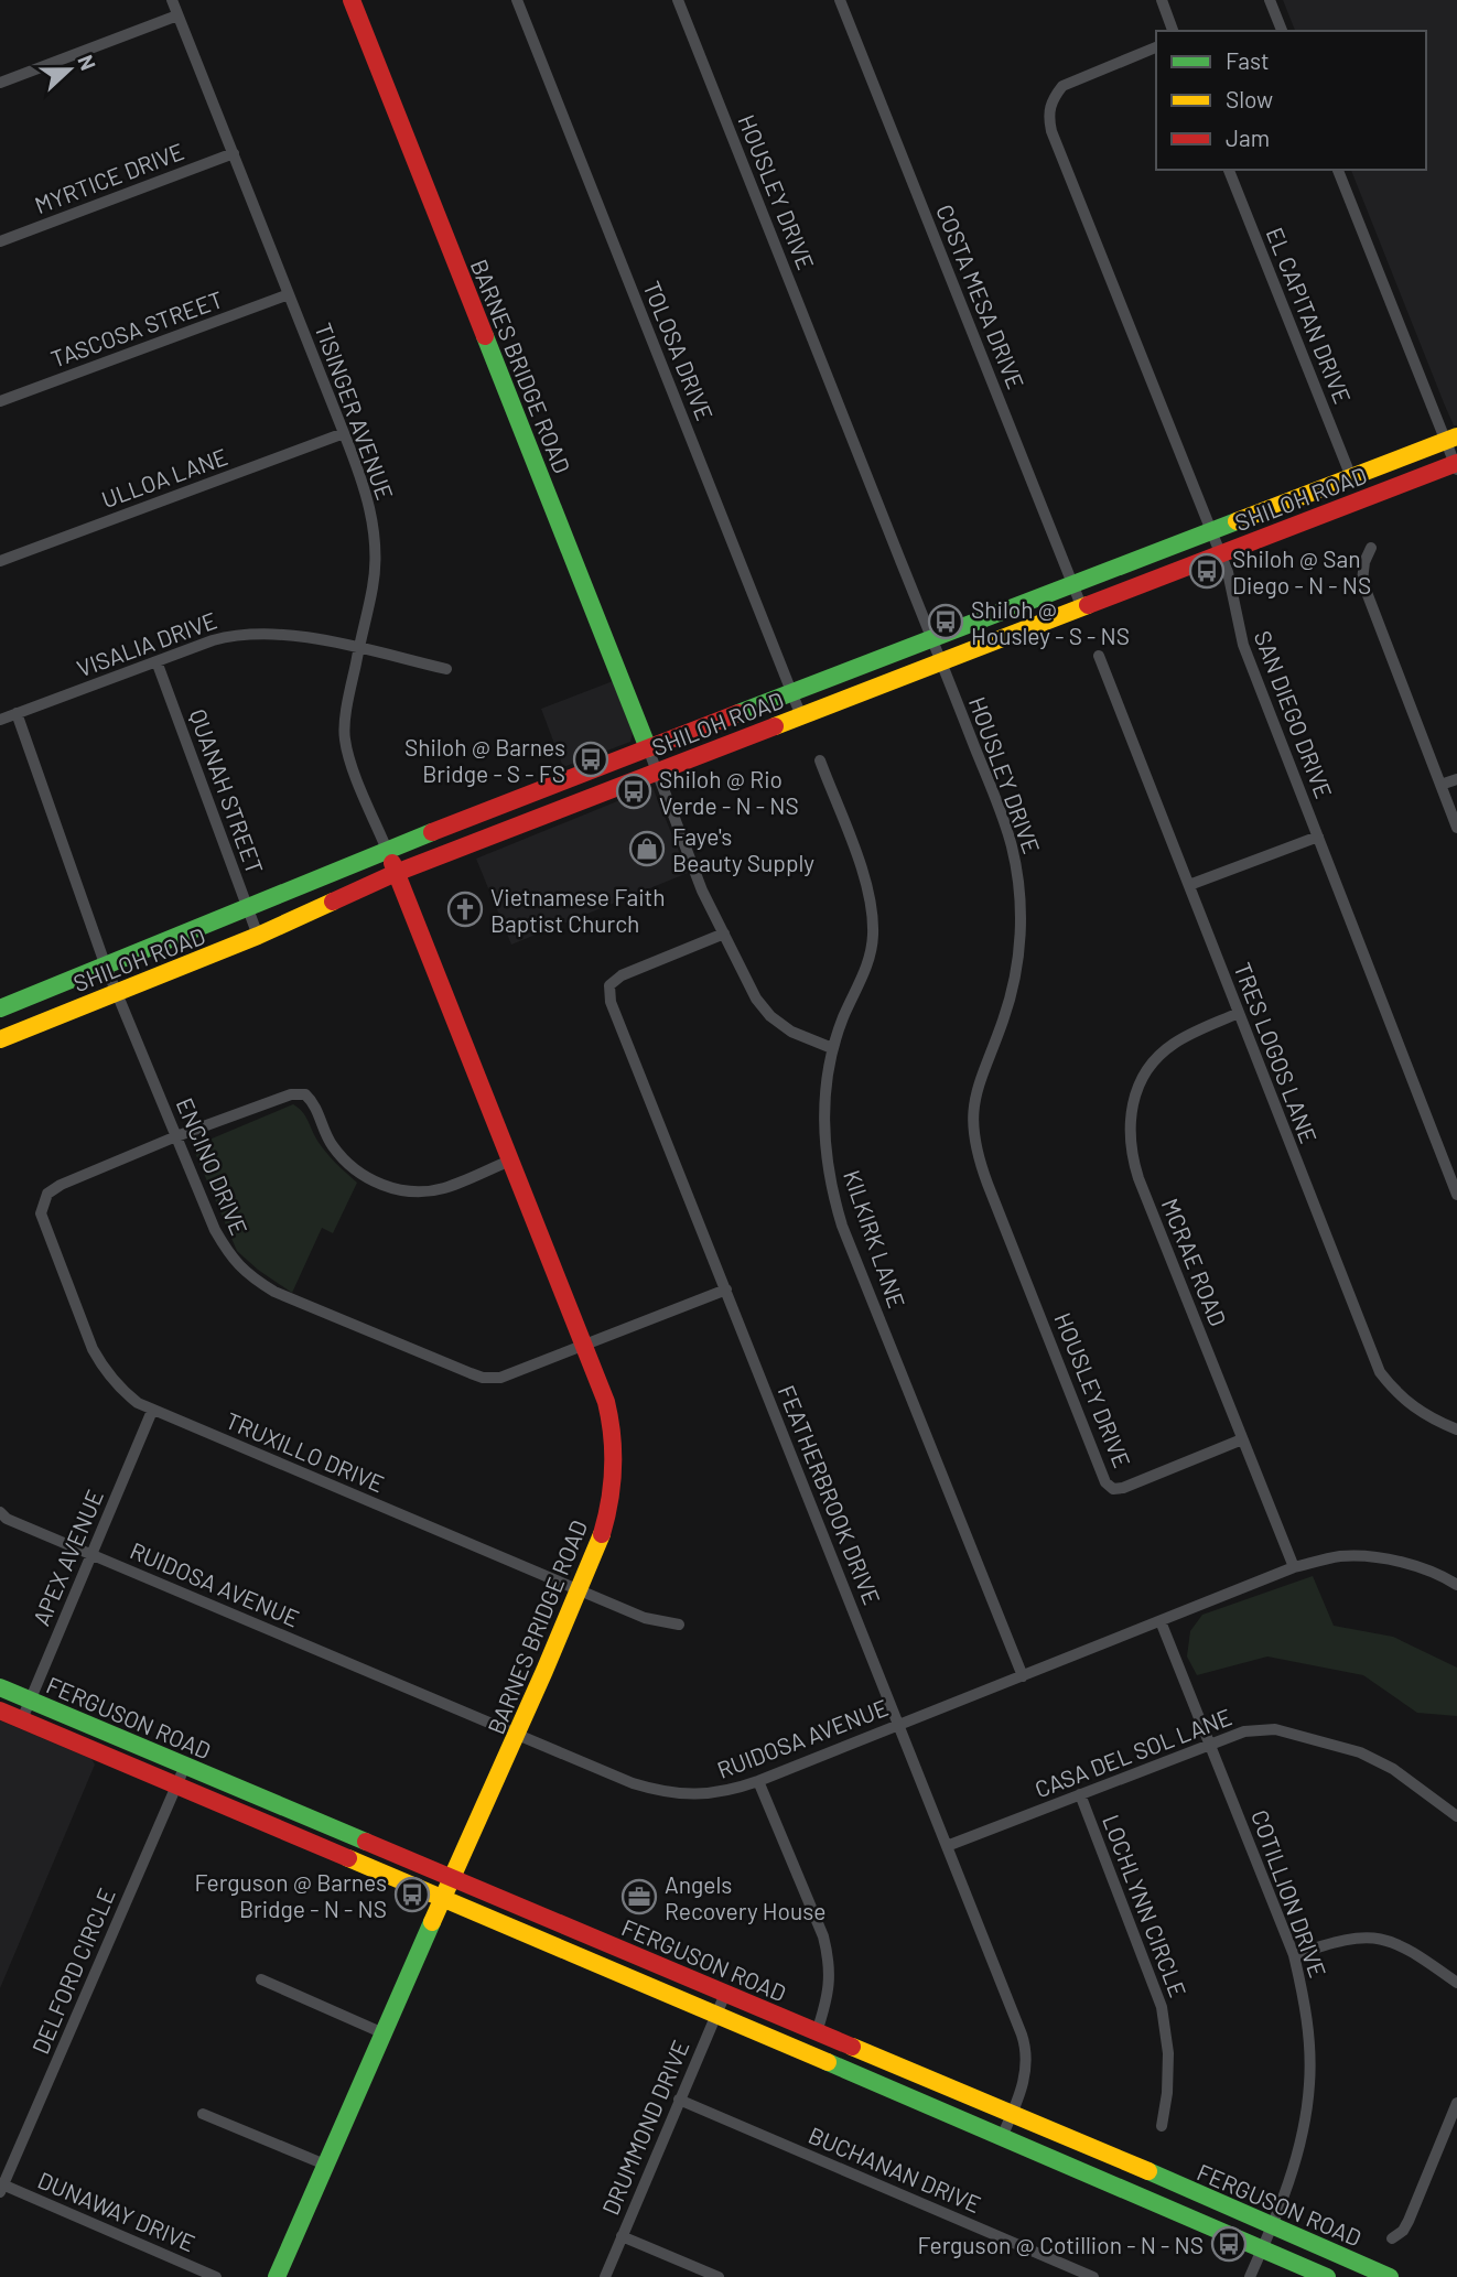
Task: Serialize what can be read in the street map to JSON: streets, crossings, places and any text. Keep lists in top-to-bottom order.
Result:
{
  "streets": {
    "main road": ["BARNES BRIDGE ROAD", "SHILOH ROAD", "FERGUSON ROAD"],
    "street": [
      "MYRTICE DRIVE",
      "HOUSLEY DRIVE",
      "COSTA MESA DRIVE",
      "EL CAPITAN DRIVE",
      "TASCOSA STREET",
      "TOLOSA DRIVE",
      "TISINGER AVENUE",
      "ULLOA LANE",
      "VISALIA DRIVE",
      "SAN DIEGO DRIVE",
      "QUANAH STREET",
      "TRES LOGOS LANE",
      "ENCINO DRIVE",
      "KILKIRK LANE",
      "MCRAE ROAD",
      "TRUXILLO DRIVE",
      "FEATHERBROOK DRIVE",
      "APEX AVENUE",
      "RUIDOSA AVENUE",
      "CASA DEL SOL LANE",
      "COTILLION DRIVE",
      "LOCHLYNN CIRCLE",
      "DELFORD CIRCLE",
      "DRUMMOND DRIVE",
      "BUCHANAN DRIVE",
      "DUNAWAY DRIVE"
    ]
  },
  "crossings": [
    ["MYRTICE DRIVE", "TISINGER AVENUE"],
    ["HOUSLEY DRIVE", "SHILOH ROAD"],
    ["HOUSLEY DRIVE", "MCRAE ROAD"],
    ["COSTA MESA DRIVE", "SHILOH ROAD"],
    ["EL CAPITAN DRIVE", "SHILOH ROAD"],
    ["TASCOSA STREET", "TISINGER AVENUE"],
    ["TOLOSA DRIVE", "SHILOH ROAD"],
    ["BARNES BRIDGE ROAD", "TISINGER AVENUE"],
    ["BARNES BRIDGE ROAD", "SHILOH ROAD"],
    ["BARNES BRIDGE ROAD", "ENCINO DRIVE"],
    ["BARNES BRIDGE ROAD", "TRUXILLO DRIVE"],
    ["BARNES BRIDGE ROAD", "RUIDOSA AVENUE"],
    ["BARNES BRIDGE ROAD", "FERGUSON ROAD"],
    ["TISINGER AVENUE", "ULLOA LANE"],
    ["TISINGER AVENUE", "SHILOH ROAD"],
    ["TISINGER AVENUE", "VISALIA DRIVE"],
    ["SHILOH ROAD", "SAN DIEGO DRIVE"],
    ["SHILOH ROAD", "QUANAH STREET"],
    ["SHILOH ROAD", "ENCINO DRIVE"],
    ["VISALIA DRIVE", "QUANAH STREET"],
    ["VISALIA DRIVE", "ENCINO DRIVE"],
    ["TRES LOGOS LANE", "MCRAE ROAD"],
    ["ENCINO DRIVE", "TRUXILLO DRIVE"],
    ["ENCINO DRIVE", "FEATHERBROOK DRIVE"],
    ["KILKIRK LANE", "RUIDOSA AVENUE"],
    ["MCRAE ROAD", "RUIDOSA AVENUE"],
    ["TRUXILLO DRIVE", "APEX AVENUE"],
    ["FEATHERBROOK DRIVE", "RUIDOSA AVENUE"],
    ["FEATHERBROOK DRIVE", "FERGUSON ROAD"],
    ["FEATHERBROOK DRIVE", "CASA DEL SOL LANE"],
    ["APEX AVENUE", "RUIDOSA AVENUE"],
    ["APEX AVENUE", "FERGUSON ROAD"],
    ["RUIDOSA AVENUE", "COTILLION DRIVE"],
    ["FERGUSON ROAD", "COTILLION DRIVE"],
    ["FERGUSON ROAD", "DELFORD CIRCLE"],
    ["FERGUSON ROAD", "DRUMMOND DRIVE"],
    ["CASA DEL SOL LANE", "COTILLION DRIVE"],
    ["CASA DEL SOL LANE", "LOCHLYNN CIRCLE"],
    ["DELFORD CIRCLE", "DUNAWAY DRIVE"],
    ["DRUMMOND DRIVE", "BUCHANAN DRIVE"]
  ],
  "places": {
    "bus stop": [
      "Shiloh @ San Diego - N - NS",
      "Shiloh @ Housley - S - NS",
      "Shiloh @ Barnes Bridge - S - FS",
      "Shiloh @ Rio Verde - N - NS",
      "Ferguson @ Barnes Bridge - N - NS",
      "Ferguson @ Cotillion - N - NS"
    ],
    "shop": ["Faye's Beauty Supply"],
    "church": ["Vietnamese Faith Baptist Church"],
    "office": ["Angels Recovery House"]
  },
  "legend": ["Fast", "Slow", "Jam"],
  "north": "right"
}
